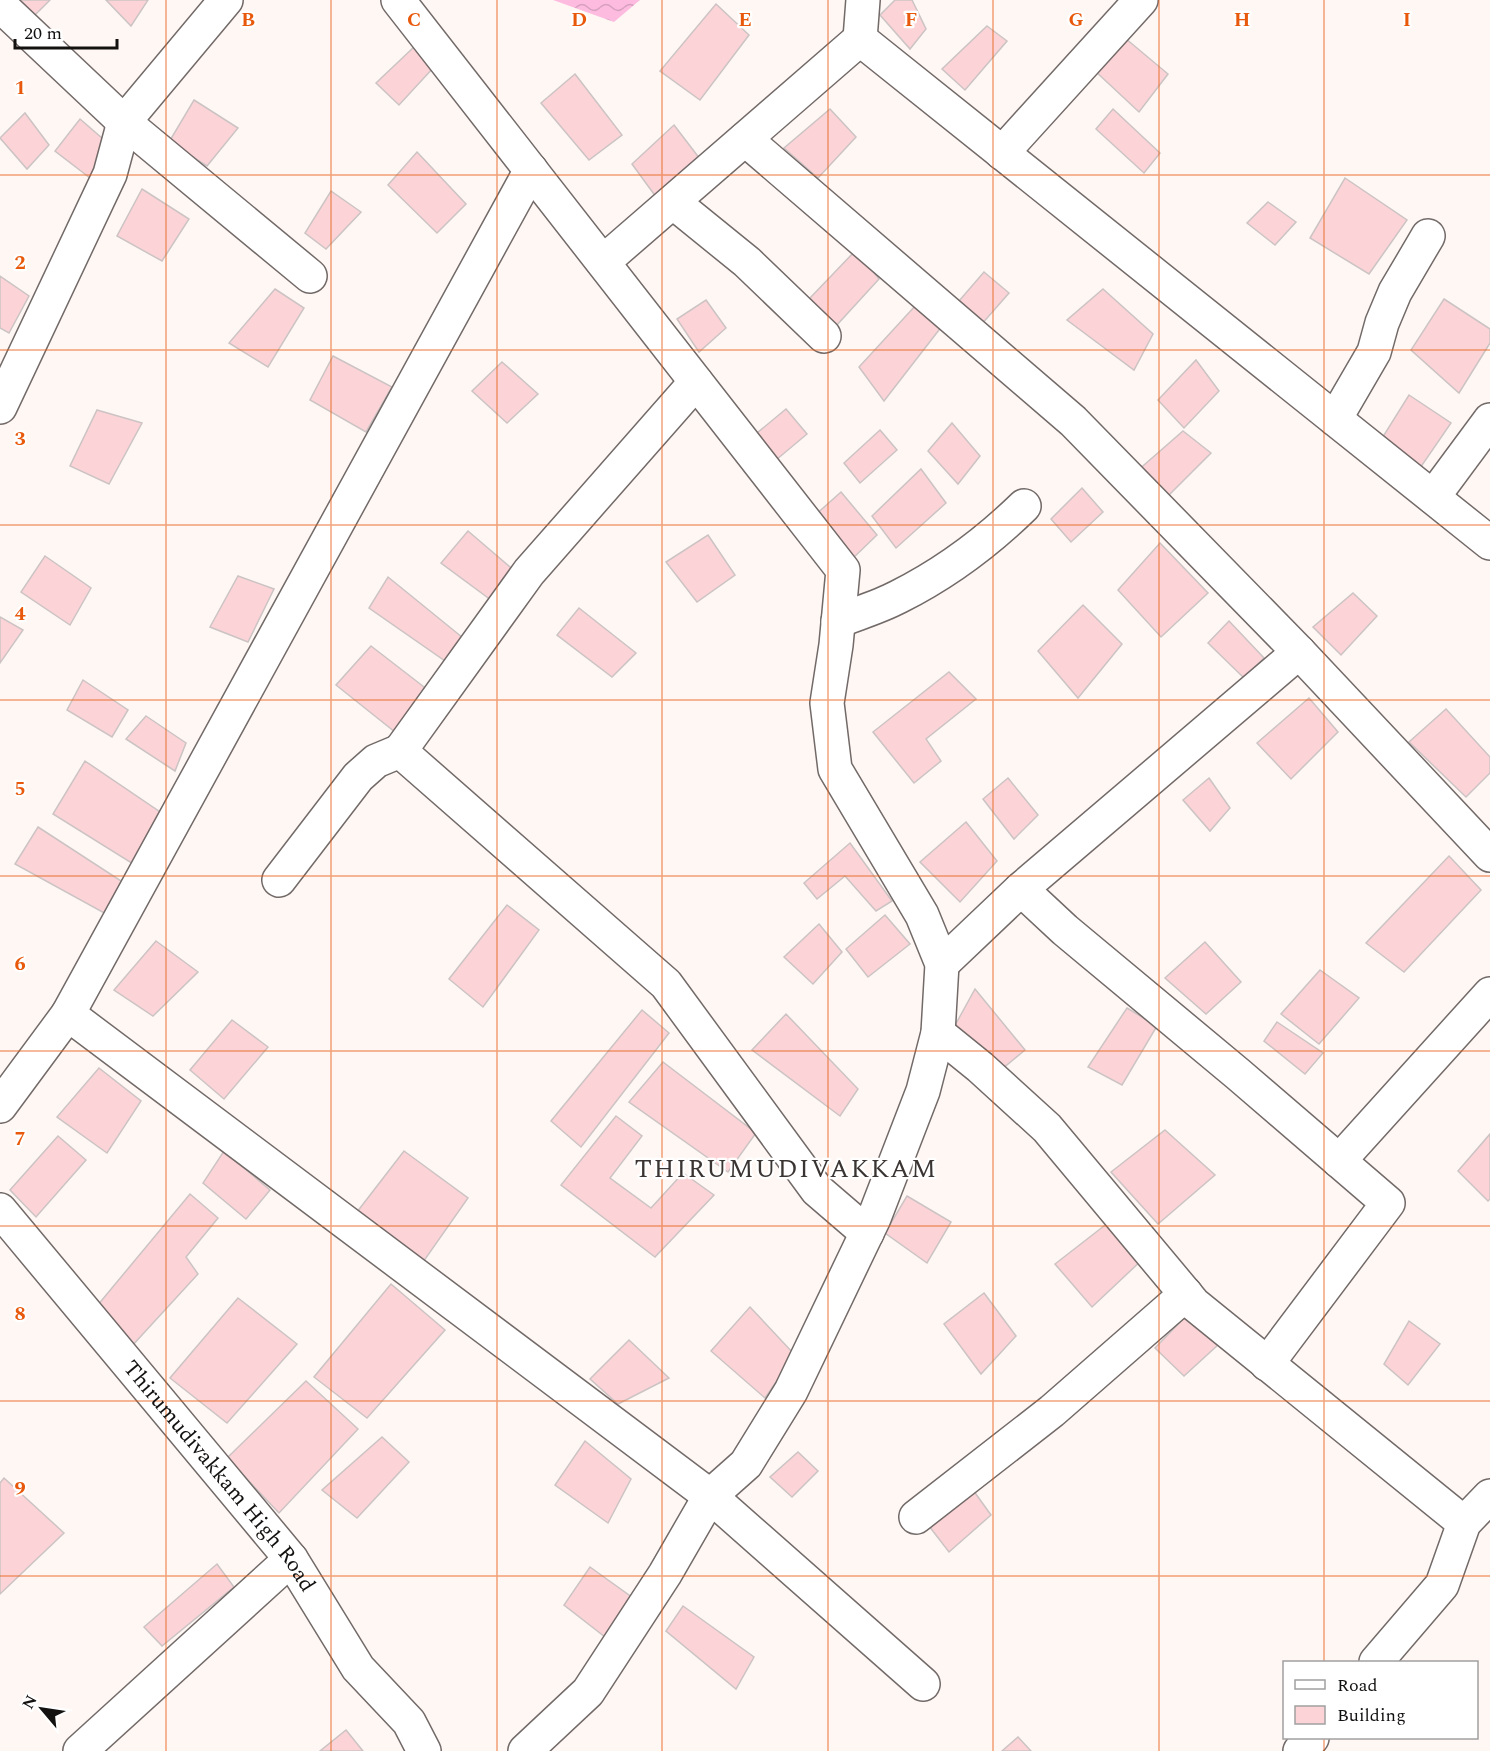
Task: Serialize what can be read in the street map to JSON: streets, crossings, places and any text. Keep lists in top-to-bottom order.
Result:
{
  "streets": {
    "street": ["Thirumudivakkam High Road"]
  },
  "districts": ["THIRUMUDIVAKKAM"],
  "legend": ["Road", "Building"],
  "scale_bar": "20 m",
  "north": "top left",
  "grid": {
    "columns": [
      "B",
      "C",
      "D",
      "E",
      "F",
      "G",
      "H",
      "I"
    ],
    "rows": [
      "1",
      "2",
      "3",
      "4",
      "5",
      "6",
      "7",
      "8",
      "9"
    ]
  }
}
